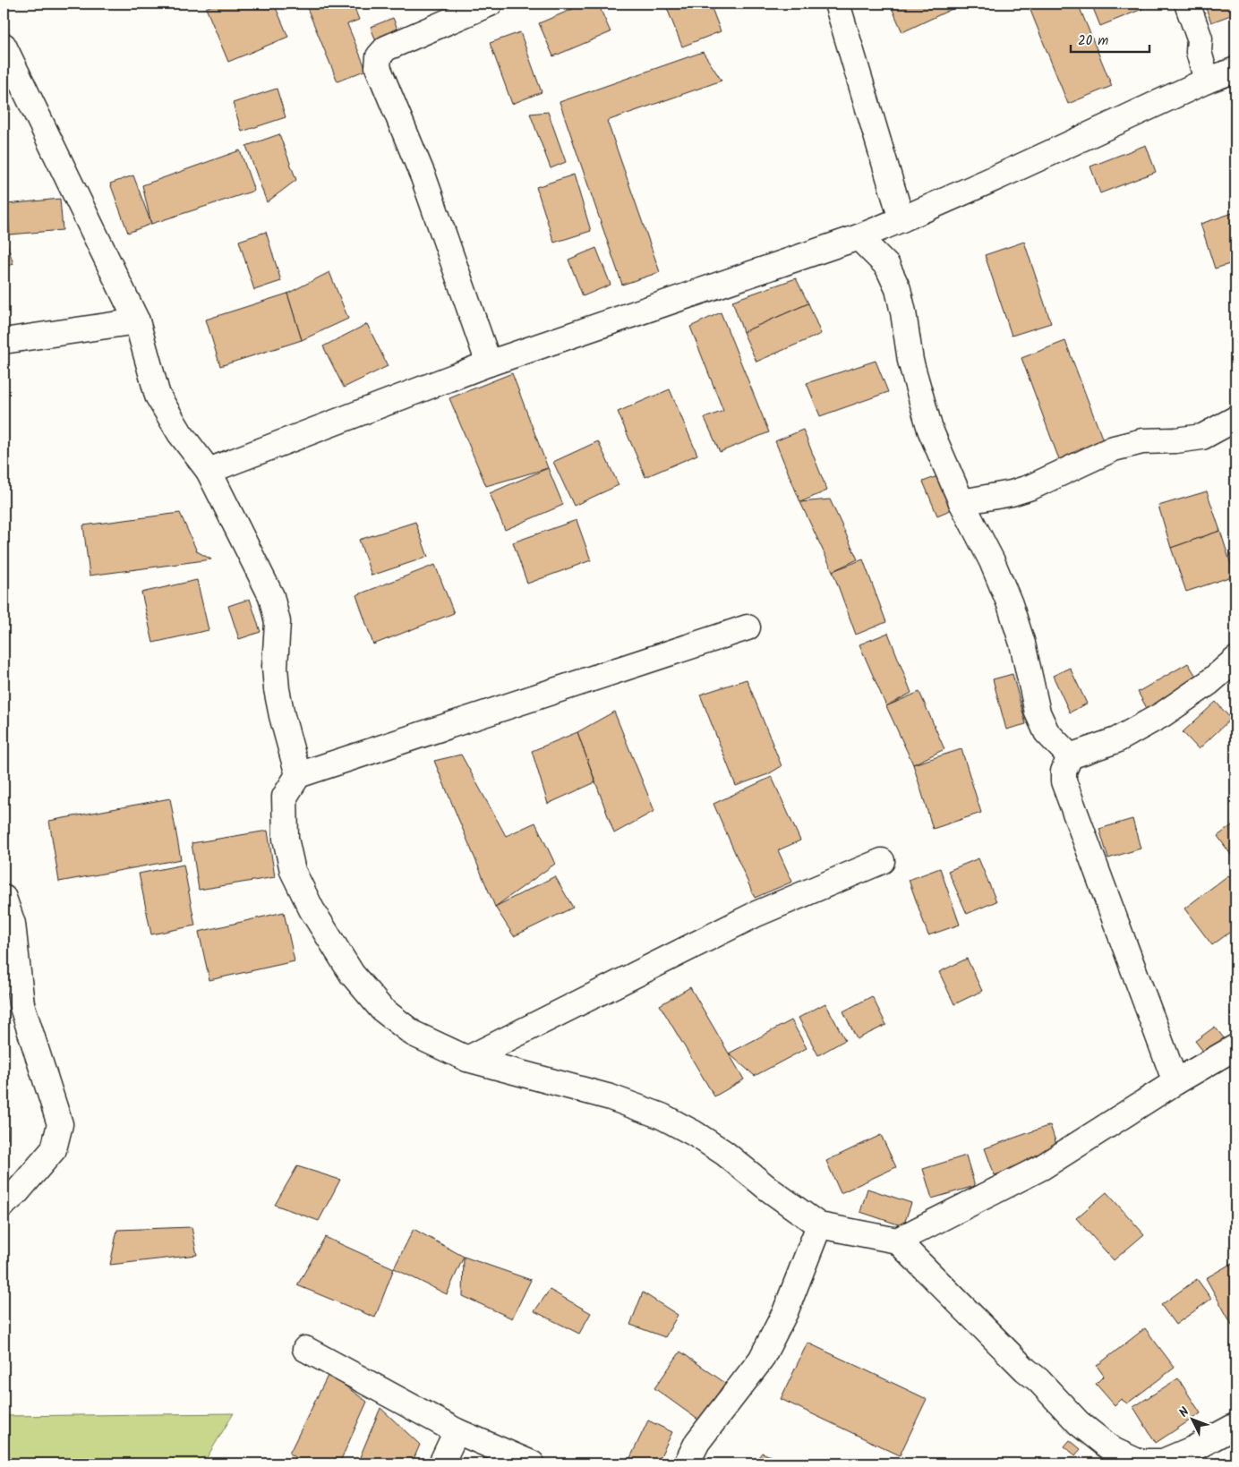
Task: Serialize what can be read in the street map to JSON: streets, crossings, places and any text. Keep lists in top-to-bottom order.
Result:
{
  "scale_bar": "20 m",
  "north": "top left"
}
